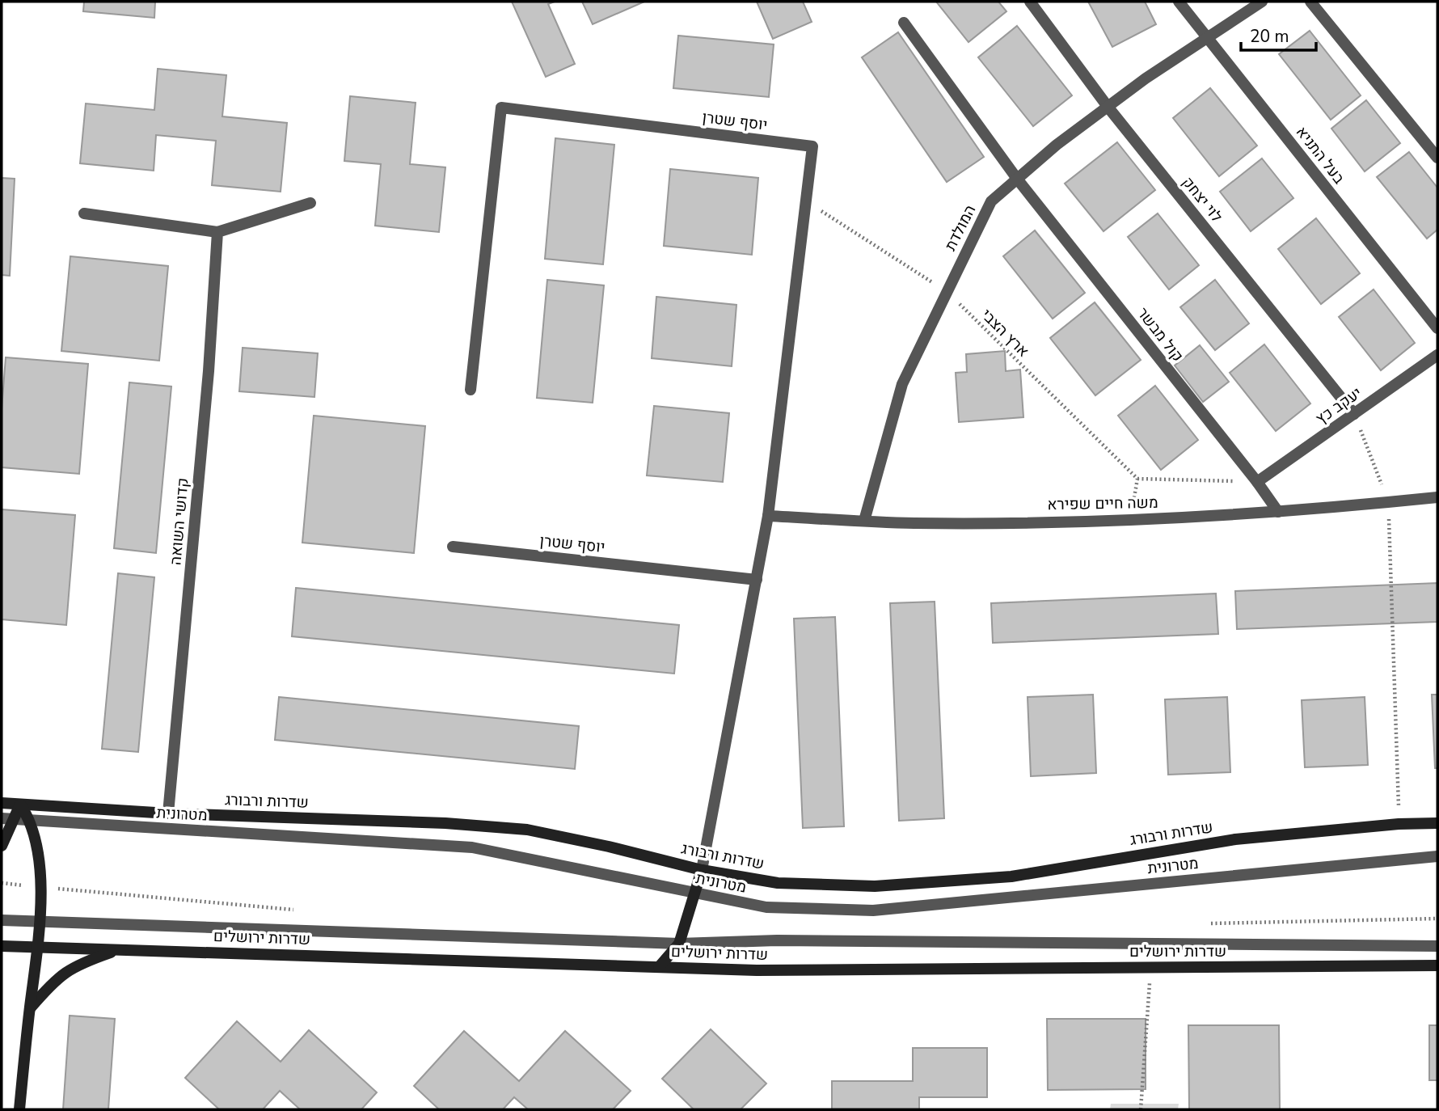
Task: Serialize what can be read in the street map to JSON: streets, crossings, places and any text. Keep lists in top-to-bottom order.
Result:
{
  "streets": {
    "main road": ["שדרות ורבורג", "שדרות ירושלים"],
    "street": [
      "יוסף שטרן",
      "בעל התניא",
      "לוי יצחק",
      "המולדת",
      "קול מבשר",
      "יעקב כץ",
      "משה חיים שפירא",
      "קדושי השואה",
      "מטרונית"
    ],
    "path": ["ארץ הצבי"]
  },
  "crossings": [
    ["יוסף שטרן", "ארץ הצבי"],
    ["יוסף שטרן", "משה חיים שפירא"],
    ["יוסף שטרן", "שדרות ורבורג"],
    ["בעל התניא", "המולדת"],
    ["לוי יצחק", "המולדת"],
    ["לוי יצחק", "יעקב כץ"],
    ["המולדת", "ארץ הצבי"],
    ["המולדת", "קול מבשר"],
    ["המולדת", "משה חיים שפירא"],
    ["קול מבשר", "יעקב כץ"],
    ["קול מבשר", "משה חיים שפירא"],
    ["קדושי השואה", "שדרות ורבורג"]
  ],
  "scale_bar": "20 m"
}
